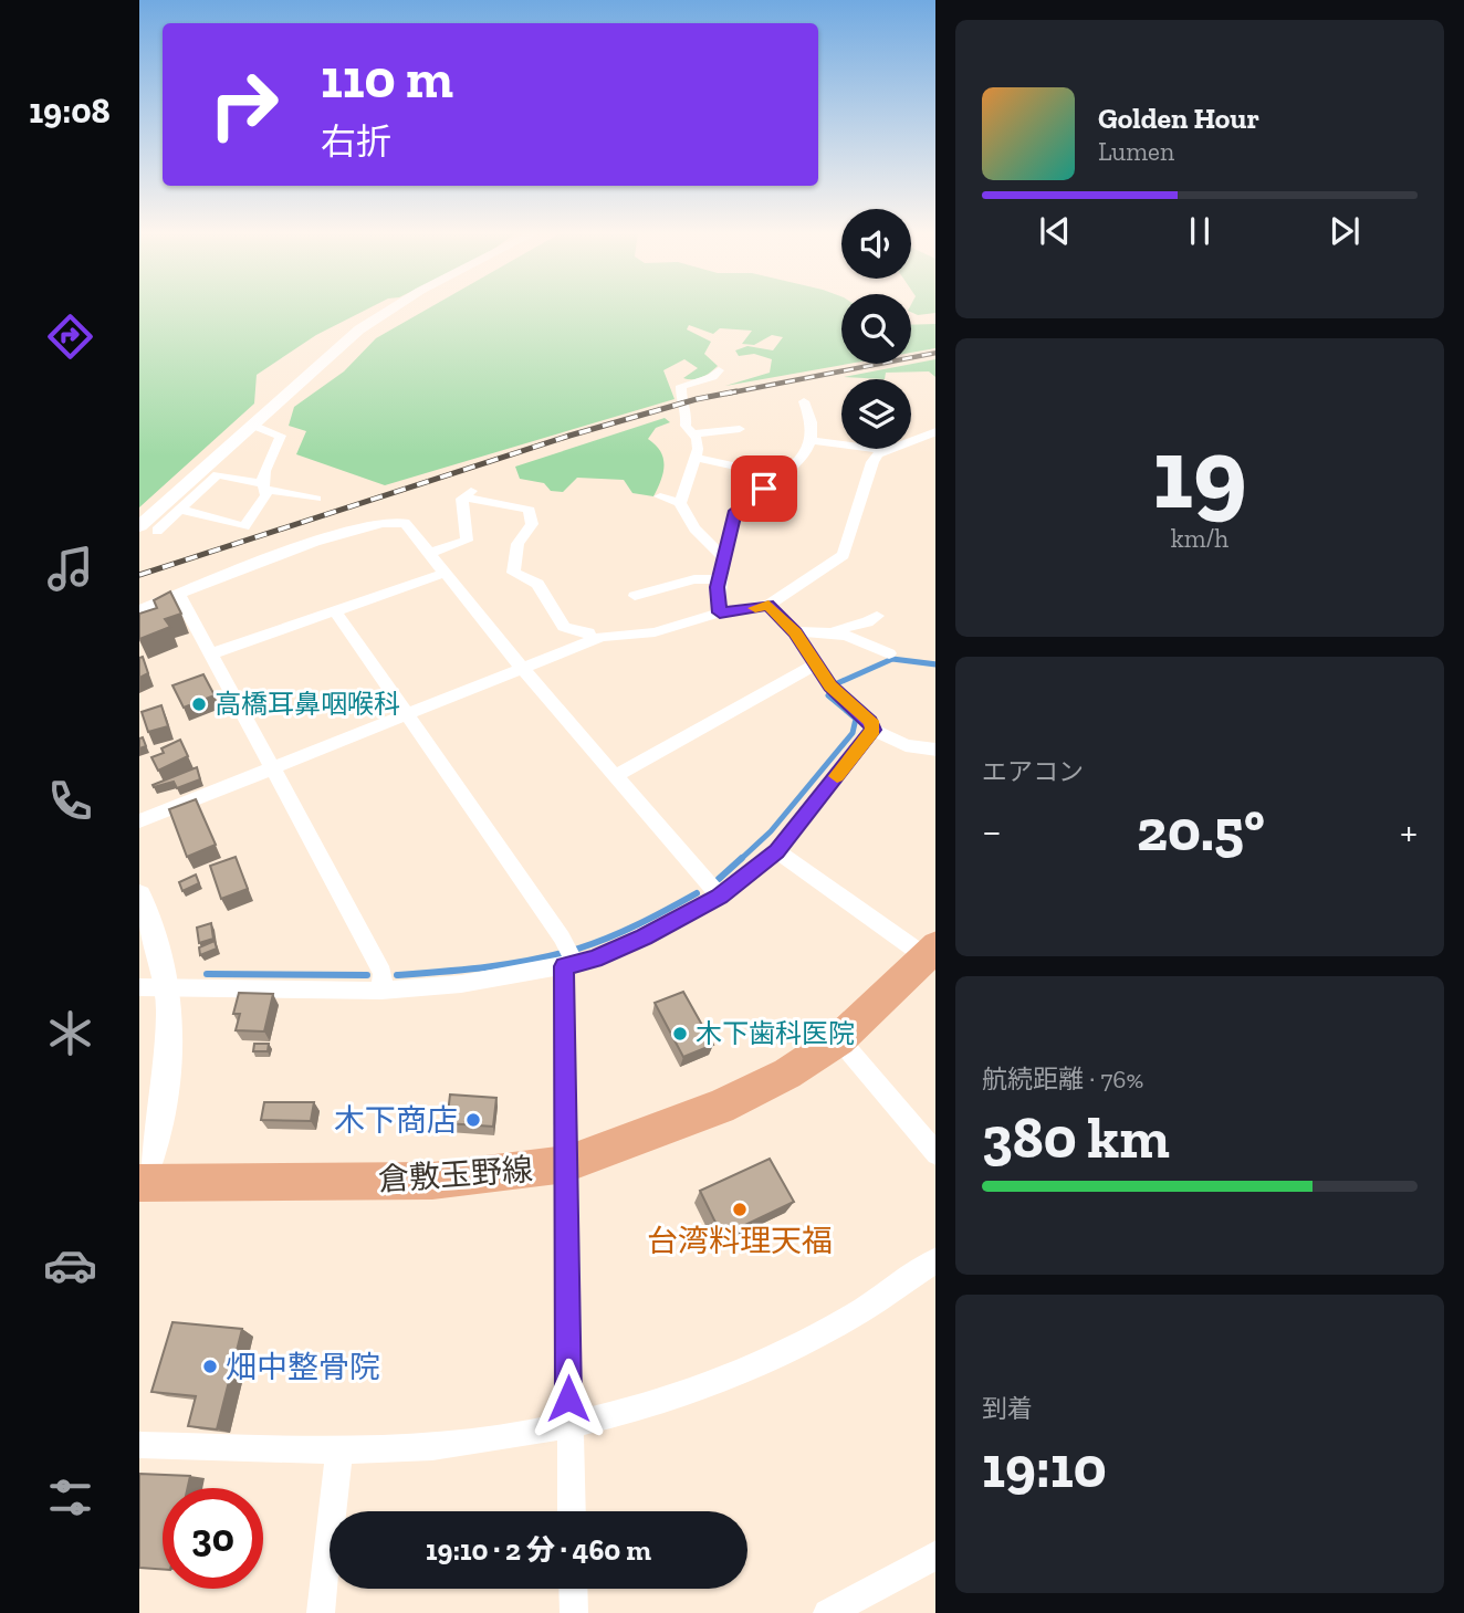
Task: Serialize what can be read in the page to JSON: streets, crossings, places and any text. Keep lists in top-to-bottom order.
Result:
{
  "streets": {
    "main road": ["倉敷玉野線"]
  },
  "places": [
    "高橋耳鼻咽喉科",
    "木下歯科医院",
    "木下商店",
    "台湾料理天福",
    "畑中整骨院"
  ],
  "page": {
    "tabs": "19:08",
    "turn": ["110 m", "右折"],
    "song": ["Golden Hour", "Lumen"],
    "tile": [
      ["19", "km/h"],
      "エアコン",
      ["航続距離 · 76%", "380 km"],
      ["到着", "19:10"]
    ],
    "heat": ["−", "20.5°", "+"],
    "limit": "30",
    "trip": "19:10 · 2 分 · 460 m"
  }
}
